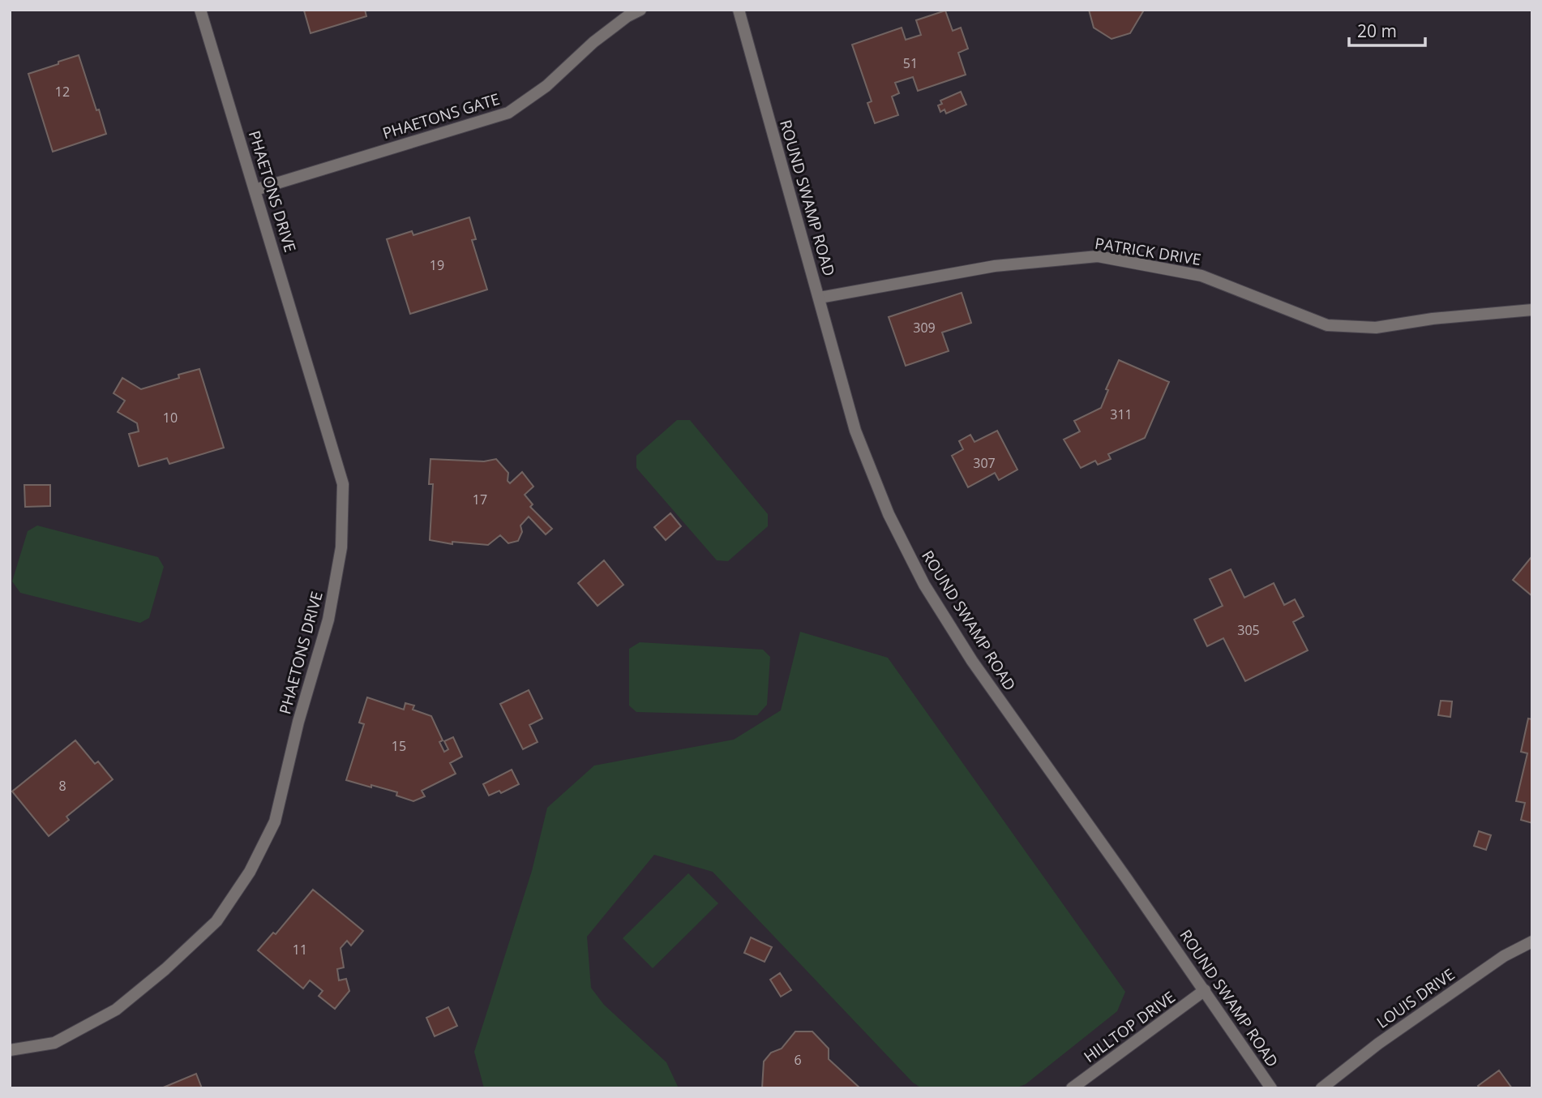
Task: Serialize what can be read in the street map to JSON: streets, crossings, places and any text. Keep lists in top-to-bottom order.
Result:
{
  "streets": {
    "street": [
      "PHAETONS GATE",
      "PHAETONS DRIVE",
      "ROUND SWAMP ROAD",
      "PATRICK DRIVE",
      "LOUIS DRIVE",
      "HILLTOP DRIVE"
    ]
  },
  "crossings": [
    ["PHAETONS GATE", "PHAETONS DRIVE"],
    ["ROUND SWAMP ROAD", "PATRICK DRIVE"],
    ["ROUND SWAMP ROAD", "HILLTOP DRIVE"]
  ],
  "house_numbers": [
    "51",
    "12",
    "19",
    "309",
    "311",
    "10",
    "307",
    "17",
    "305",
    "15",
    "8",
    "11",
    "6"
  ],
  "scale_bar": "20 m"
}
